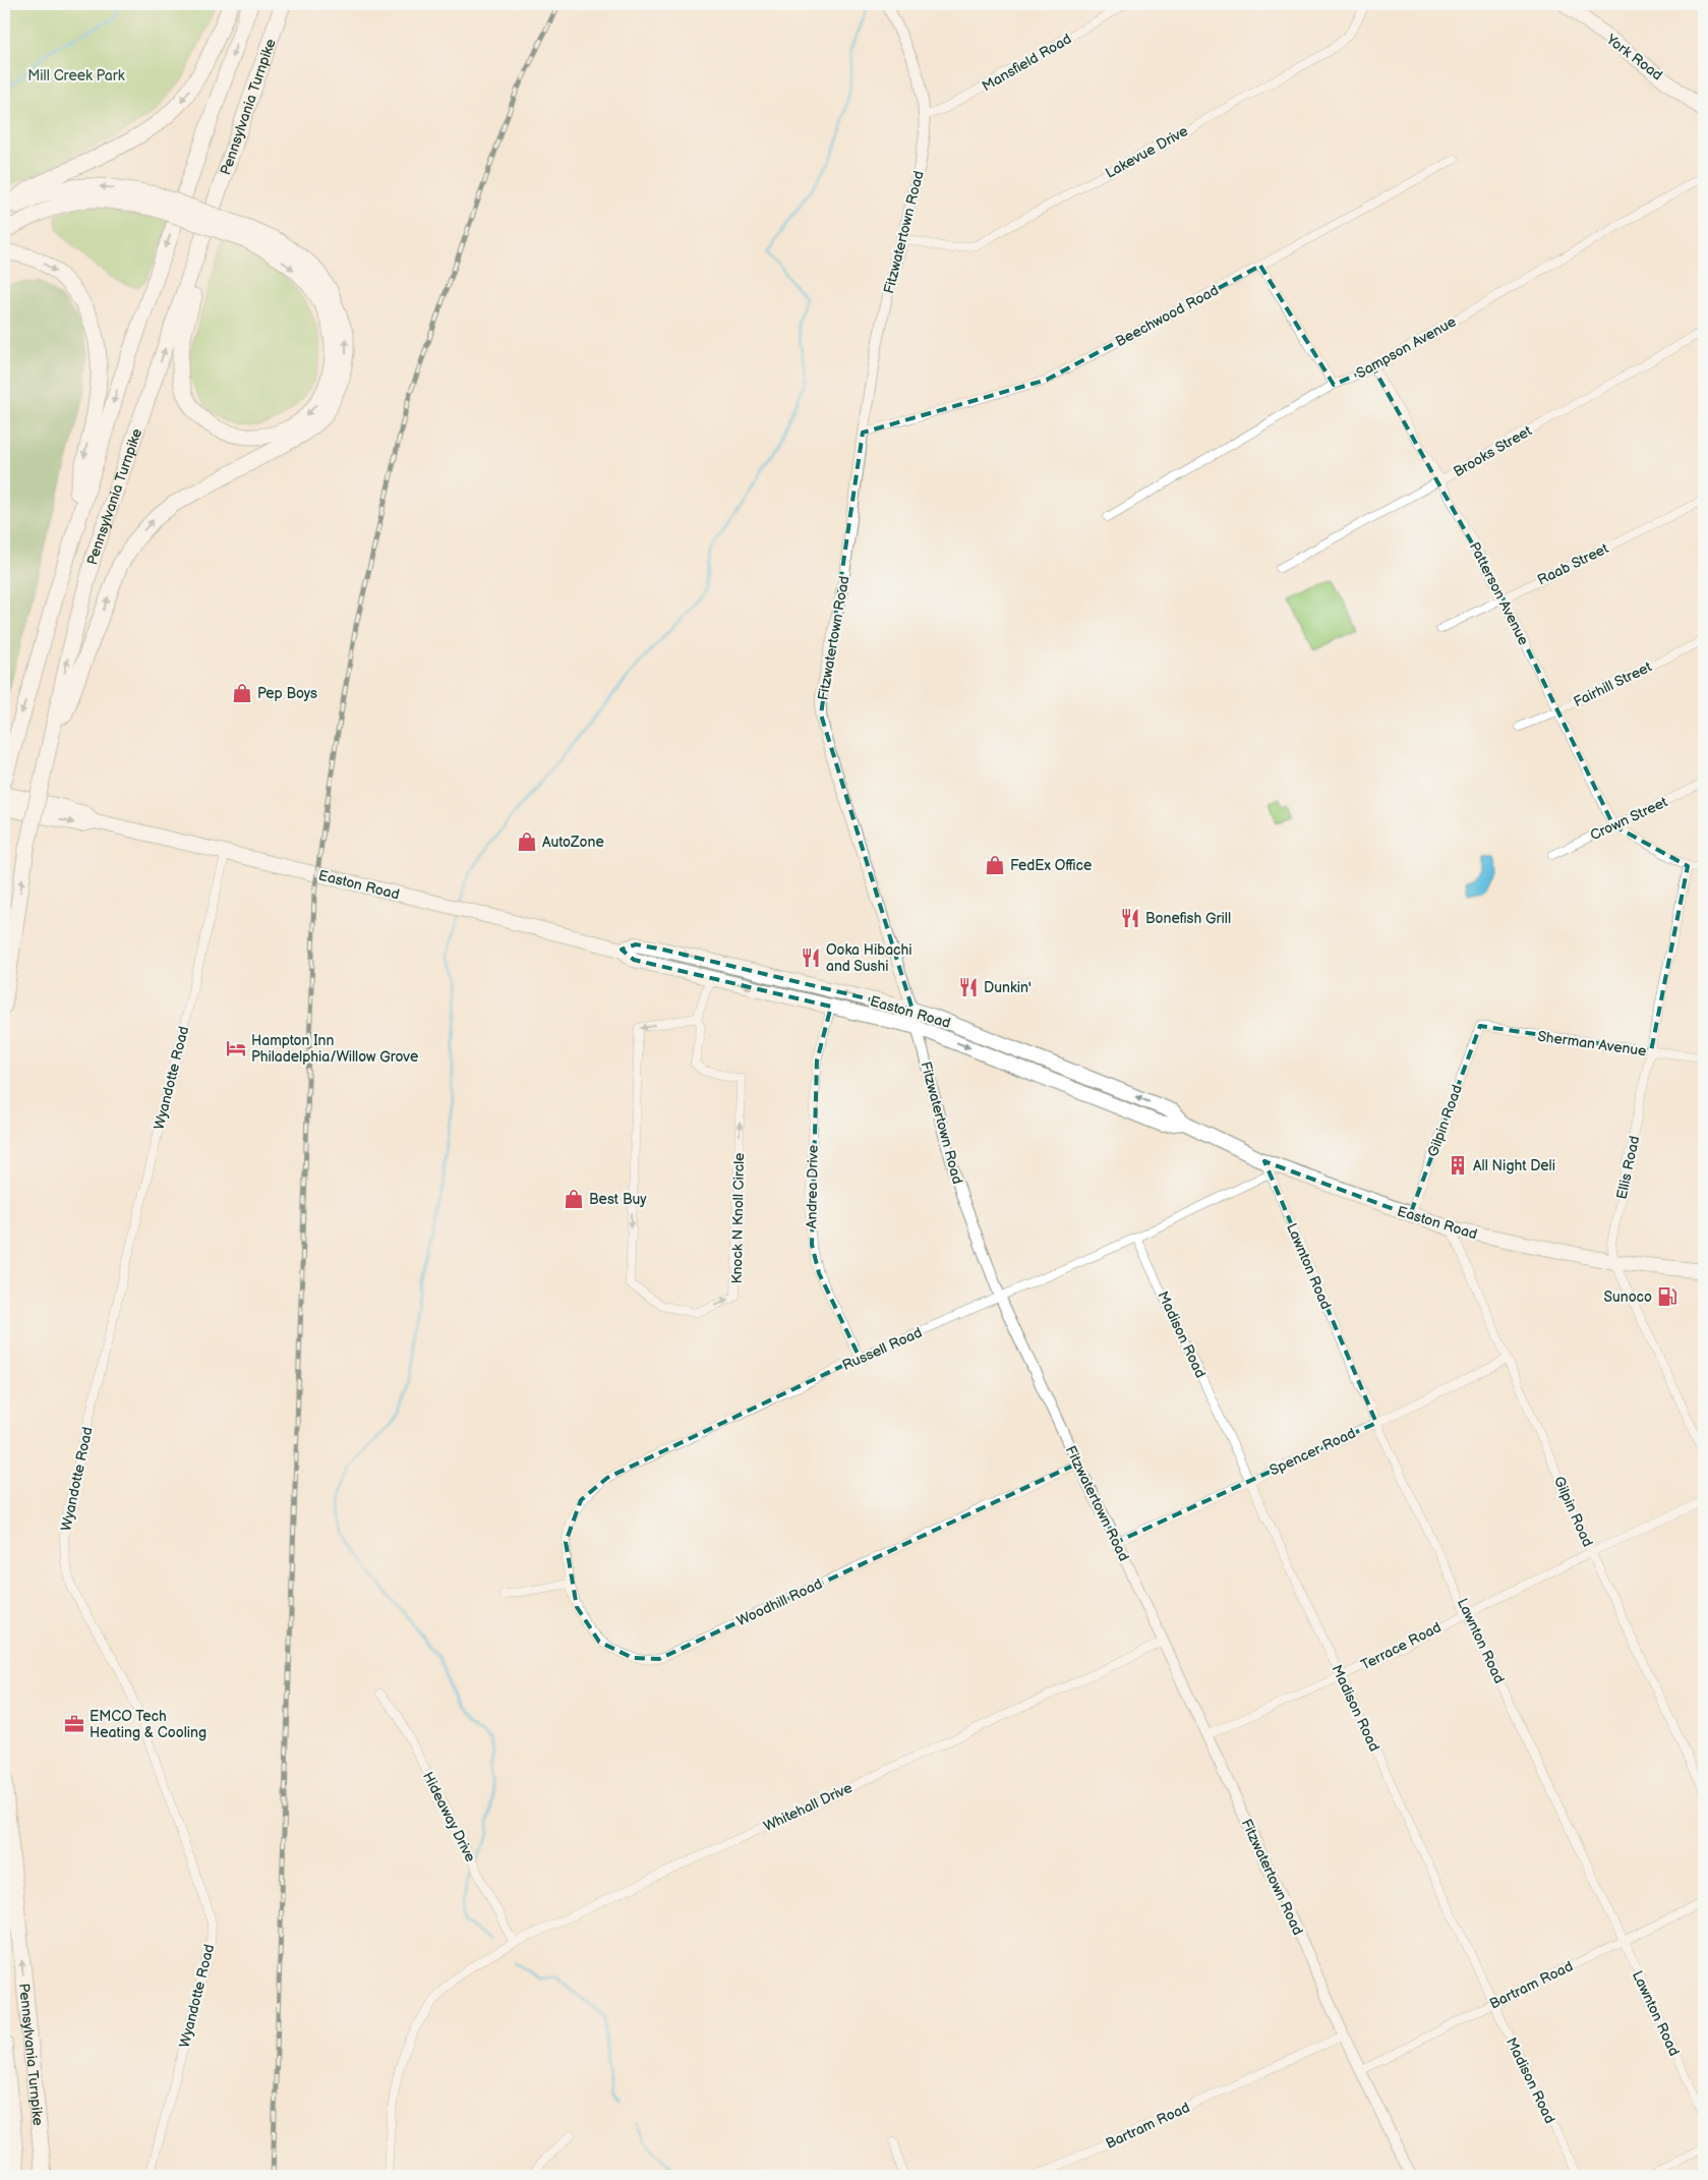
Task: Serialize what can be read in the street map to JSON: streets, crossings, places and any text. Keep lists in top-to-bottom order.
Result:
{
  "streets": {
    "highway": ["York Road", "Pennsylvania Turnpike", "Easton Road"],
    "street": [
      "Mansfield Road",
      "Lakevue Drive",
      "Fitzwatertown Road",
      "Beechwood Road",
      "Sampson Avenue",
      "Brooks Street",
      "Raab Street",
      "Patterson Avenue",
      "Fairhill Street",
      "Crown Street",
      "Sherman Avenue",
      "Wyandotte Road",
      "Gilpin Road",
      "Ellis Road",
      "Andrea Drive",
      "Knock N Knoll Circle",
      "Lawnton Road",
      "Madison Road",
      "Russell Road",
      "Spencer Road",
      "Woodhill Road",
      "Terrace Road",
      "Whitehall Drive",
      "Hideaway Drive",
      "Bartram Road"
    ]
  },
  "crossings": [
    ["Mansfield Road", "Fitzwatertown Road"],
    ["Lakevue Drive", "Fitzwatertown Road"],
    ["Fitzwatertown Road", "Beechwood Road"],
    ["Fitzwatertown Road", "Easton Road"],
    ["Fitzwatertown Road", "Russell Road"],
    ["Fitzwatertown Road", "Spencer Road"],
    ["Fitzwatertown Road", "Woodhill Road"],
    ["Fitzwatertown Road", "Terrace Road"],
    ["Fitzwatertown Road", "Whitehall Drive"],
    ["Fitzwatertown Road", "Bartram Road"],
    ["Sampson Avenue", "Patterson Avenue"],
    ["Brooks Street", "Patterson Avenue"],
    ["Raab Street", "Patterson Avenue"],
    ["Patterson Avenue", "Fairhill Street"],
    ["Patterson Avenue", "Crown Street"],
    ["Easton Road", "Wyandotte Road"],
    ["Easton Road", "Gilpin Road"],
    ["Easton Road", "Ellis Road"],
    ["Easton Road", "Andrea Drive"],
    ["Easton Road", "Knock N Knoll Circle"],
    ["Easton Road", "Lawnton Road"],
    ["Easton Road", "Russell Road"],
    ["Sherman Avenue", "Gilpin Road"],
    ["Sherman Avenue", "Ellis Road"],
    ["Gilpin Road", "Spencer Road"],
    ["Gilpin Road", "Terrace Road"],
    ["Andrea Drive", "Russell Road"],
    ["Lawnton Road", "Russell Road"],
    ["Lawnton Road", "Spencer Road"],
    ["Lawnton Road", "Terrace Road"],
    ["Lawnton Road", "Bartram Road"],
    ["Madison Road", "Russell Road"],
    ["Madison Road", "Spencer Road"],
    ["Madison Road", "Terrace Road"],
    ["Madison Road", "Bartram Road"],
    ["Russell Road", "Woodhill Road"],
    ["Whitehall Drive", "Hideaway Drive"]
  ],
  "parks": ["Mill Creek Park"],
  "places": {
    "shop": [
      "Pep Boys",
      "AutoZone",
      "FedEx Office",
      "Best Buy"
    ],
    "restaurant": ["Bonefish Grill", "Ooka Hibachi and Sushi", "Dunkin'"],
    "hotel": ["Hampton Inn Philadelphia/Willow Grove"],
    "building": ["All Night Deli"],
    "fuel station": ["Sunoco"],
    "office": ["EMCO Tech Heating & Cooling"]
  }
}
